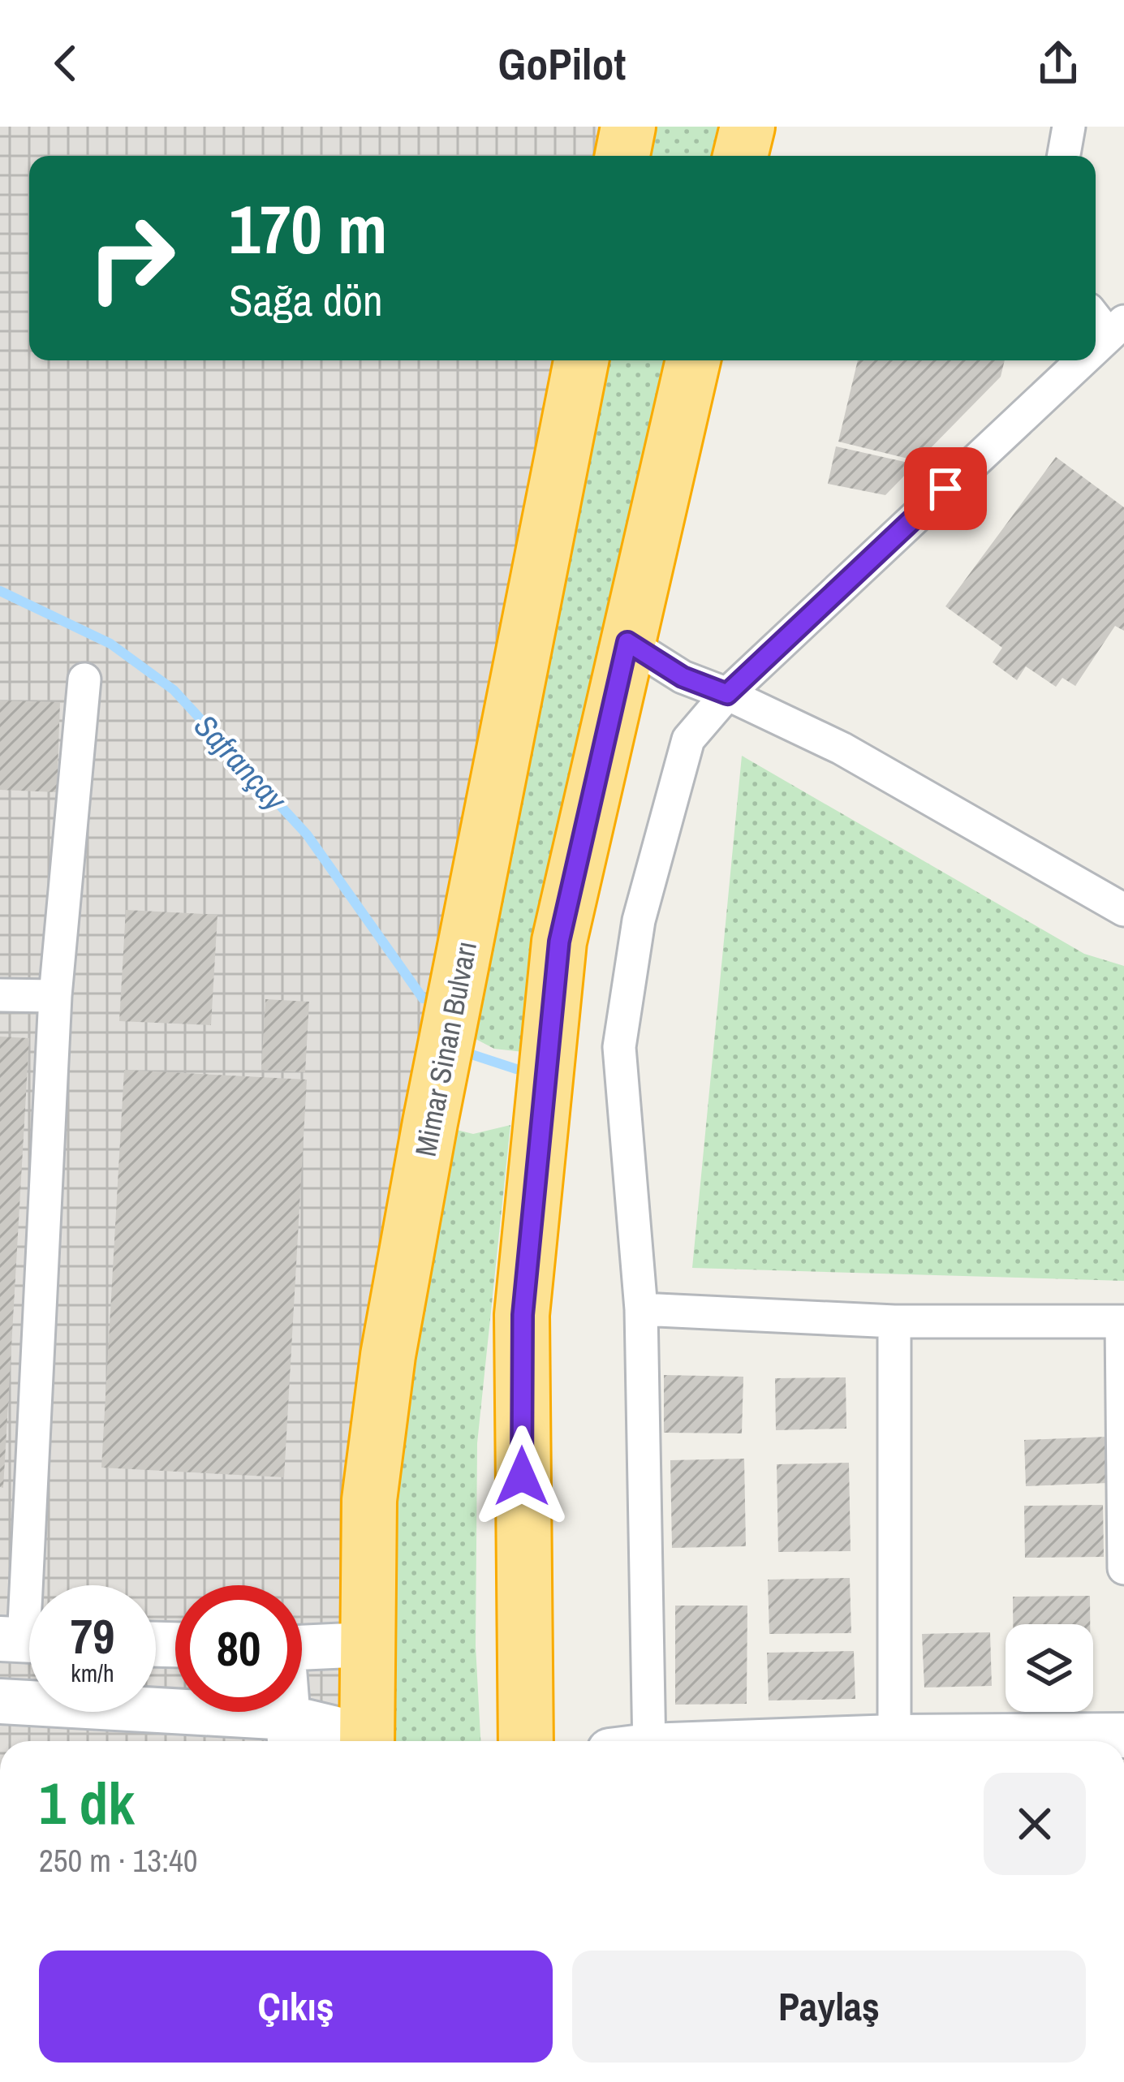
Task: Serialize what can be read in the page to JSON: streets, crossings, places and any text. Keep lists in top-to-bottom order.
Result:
{
  "streets": {
    "highway": ["Mimar Sinan Bulvarı"]
  },
  "water": ["Safrançay"],
  "page": {
    "header": "GoPilot",
    "turn": ["170 m", "Sağa dön"],
    "speed": "79 km/h",
    "limit": "80",
    "heading": ["1 dk", "250 m · 13:40"],
    "buttons": ["Çıkış", "Paylaş"]
  }
}
